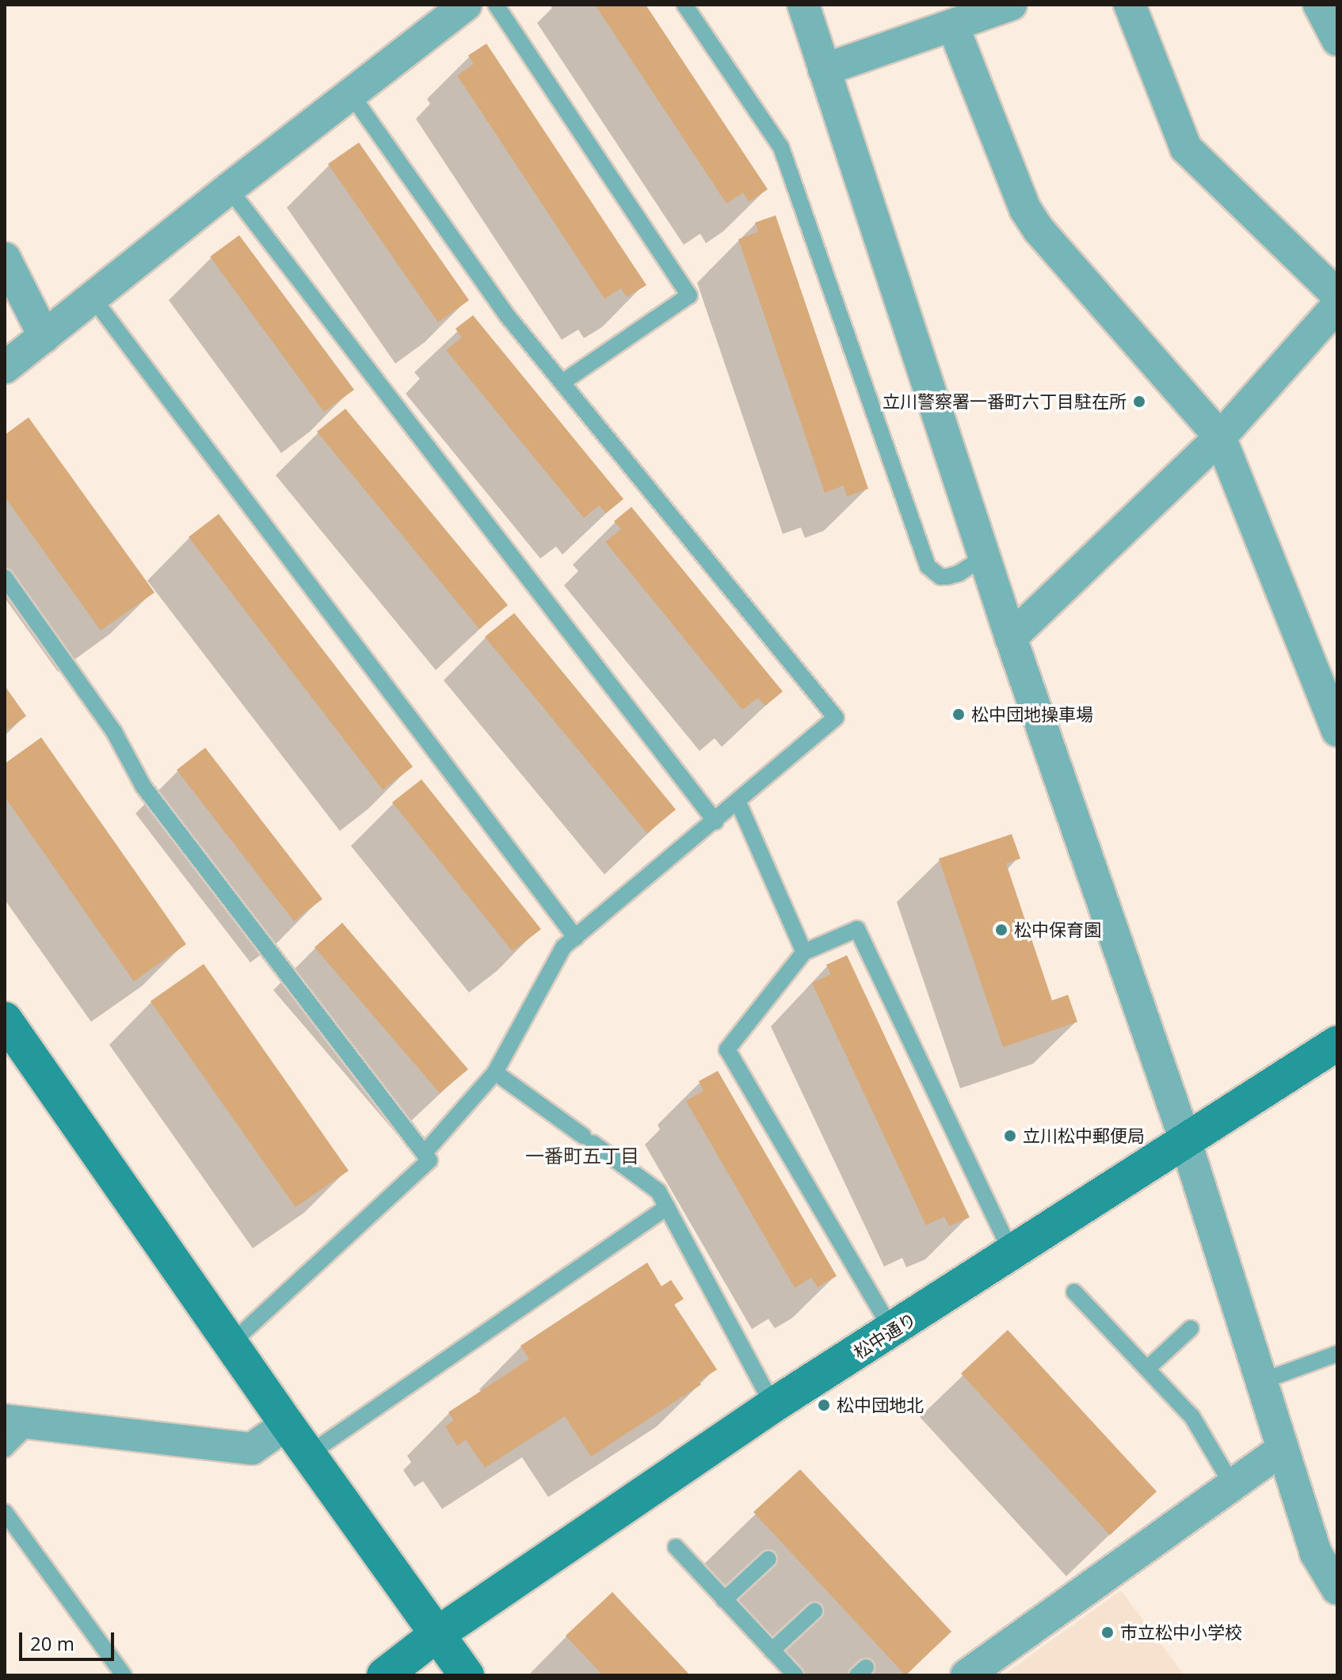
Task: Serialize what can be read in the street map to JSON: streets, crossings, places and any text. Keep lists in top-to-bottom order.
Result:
{
  "streets": {
    "street": ["松中通り"]
  },
  "districts": ["一番町五丁目"],
  "places": [
    "立川警察署一番町六丁目駐在所",
    "松中団地操車場",
    "松中保育園",
    "立川松中郵便局",
    "松中団地北",
    "市立松中小学校"
  ],
  "scale_bar": "20 m"
}
